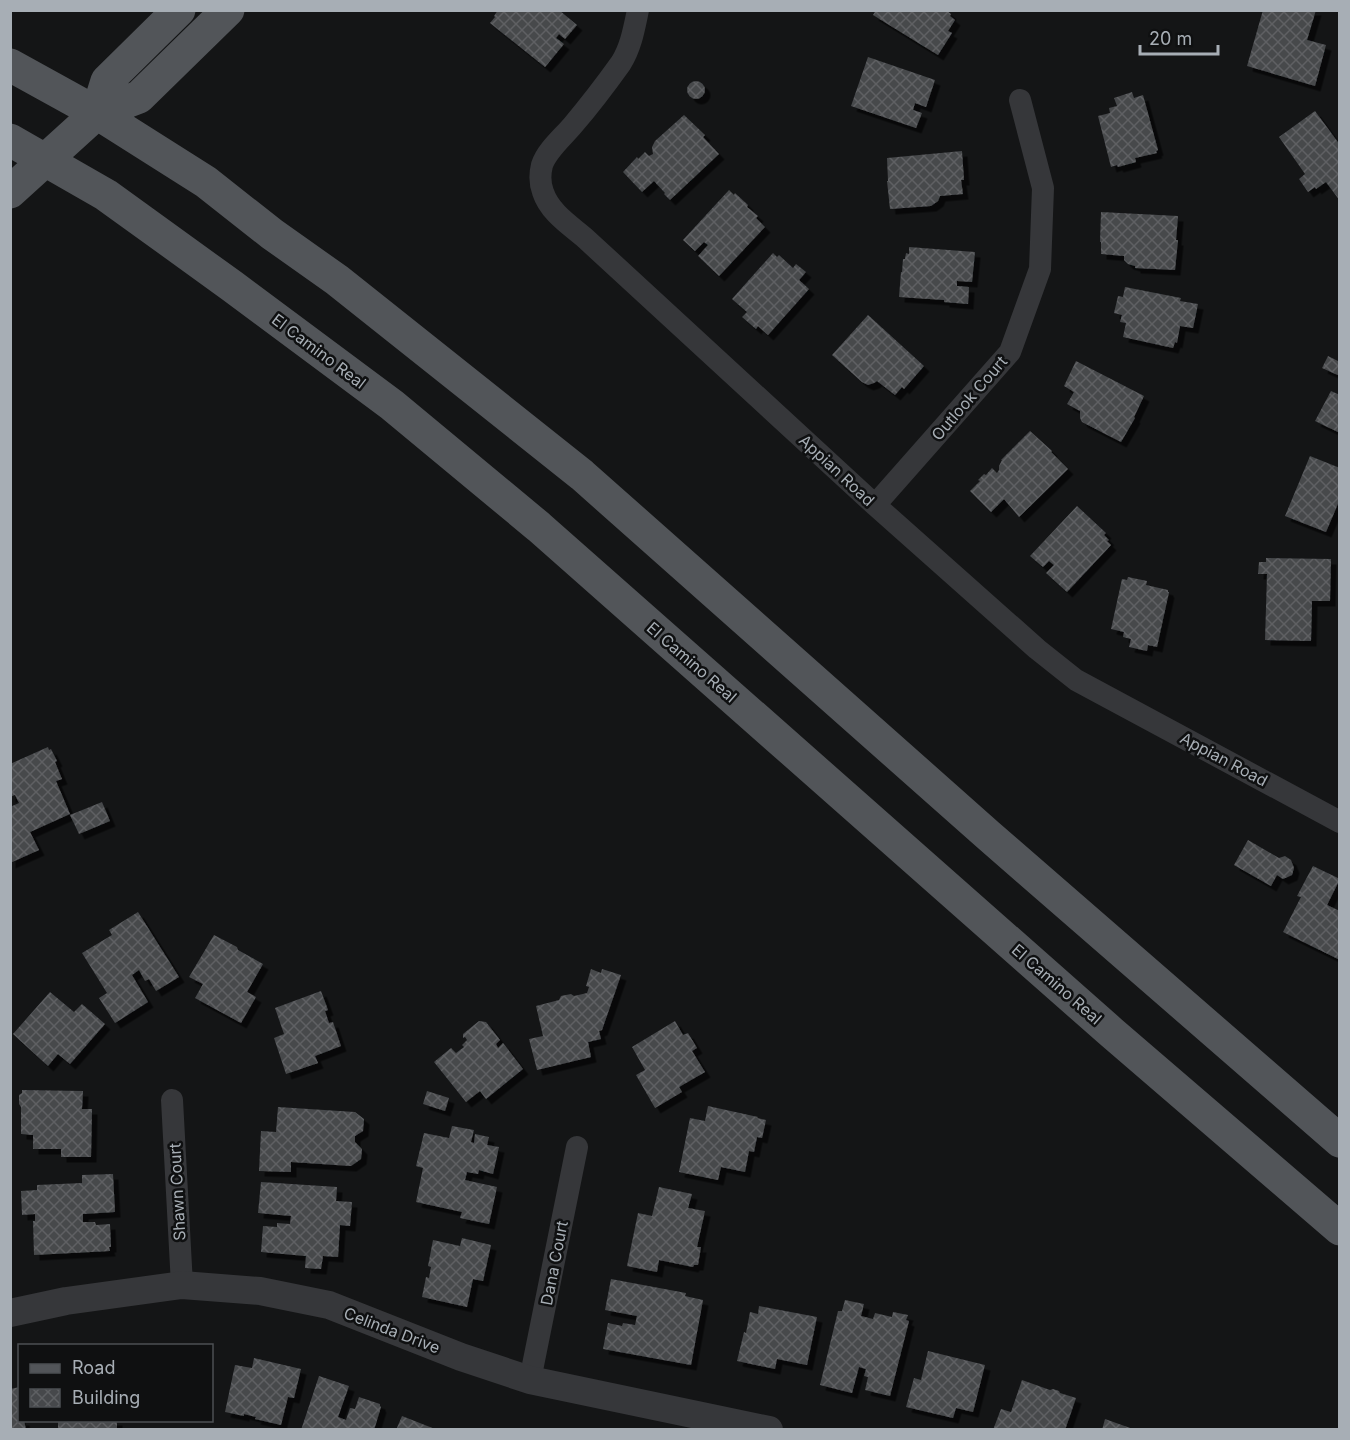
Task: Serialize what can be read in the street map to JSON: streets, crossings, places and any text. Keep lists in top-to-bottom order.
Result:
{
  "streets": {
    "main road": ["El Camino Real"],
    "street": [
      "Outlook Court",
      "Appian Road",
      "Shawn Court",
      "Dana Court",
      "Celinda Drive"
    ]
  },
  "crossings": [
    ["Outlook Court", "Appian Road"],
    ["Shawn Court", "Celinda Drive"],
    ["Dana Court", "Celinda Drive"]
  ],
  "legend": ["Road", "Building"],
  "scale_bar": "20 m"
}
